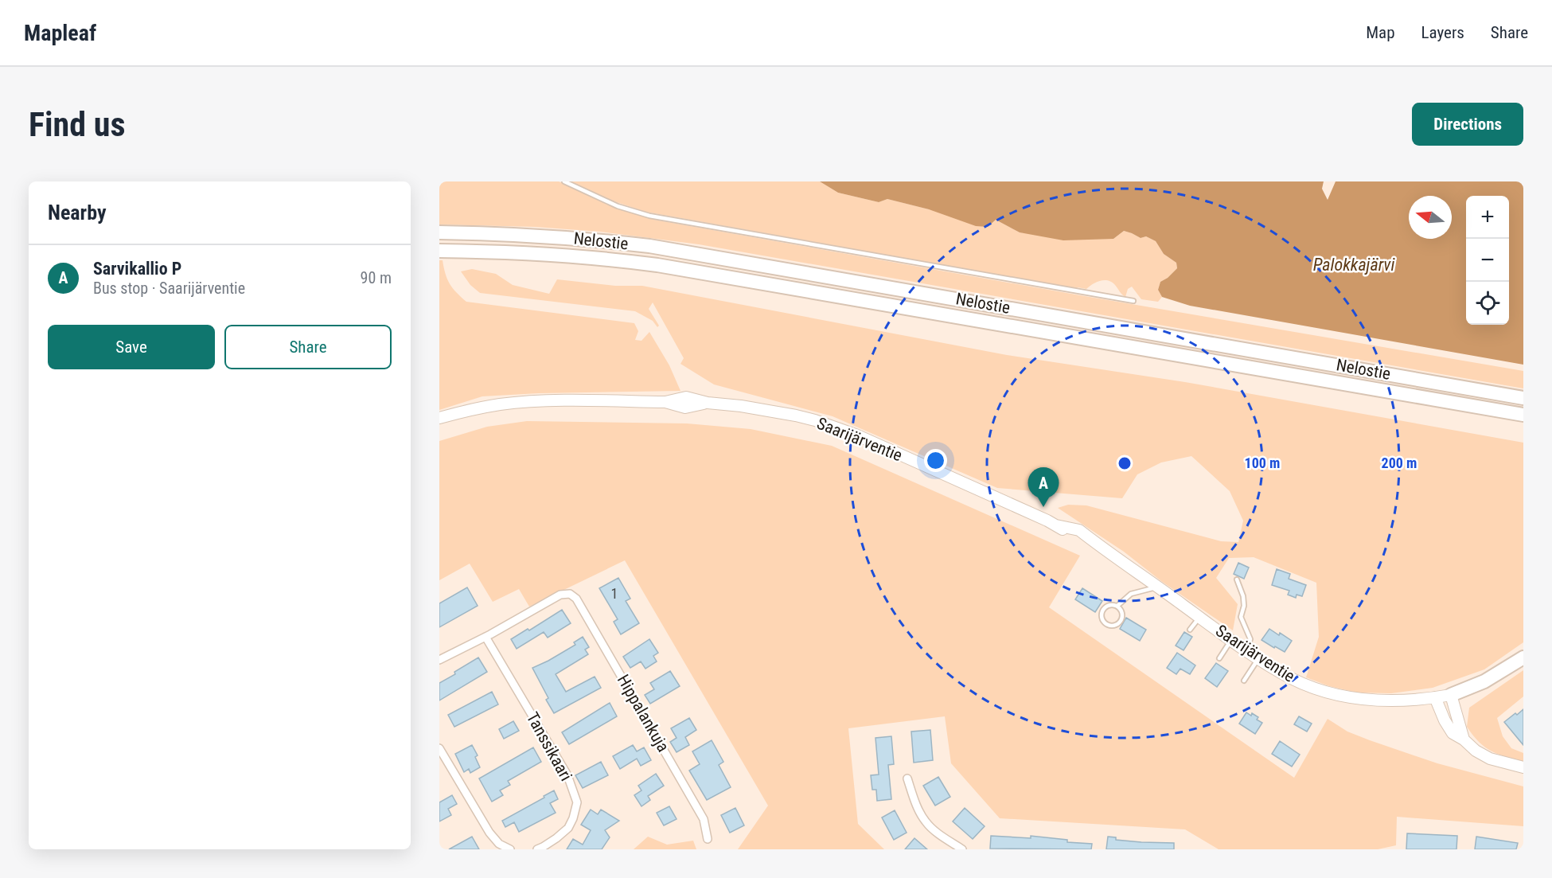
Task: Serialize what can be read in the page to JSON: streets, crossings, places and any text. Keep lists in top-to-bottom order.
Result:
{
  "streets": {
    "highway": ["Nelostie"],
    "main road": ["Saarijärventie"],
    "street": ["Hippalankuja", "Tanssikaari"]
  },
  "crossings": [
    ["Hippalankuja", "Tanssikaari"]
  ],
  "water": ["Palokkajärvi"],
  "house_numbers": ["1"],
  "north": "left",
  "page": {
    "header": "Mapleaf",
    "nav": ["Map", "Layers", "Share"],
    "buttons": [
      "Directions",
      ["Save", "Share"]
    ],
    "title": "Find us",
    "heading": "Nearby",
    "map_buttons": ["+", "−"],
    "list": [
      {
        "mark": "A",
        "name": "Sarvikallio P",
        "note": "Bus stop · Saarijärventie",
        "value": "90 m"
      }
    ],
    "pins": "A"
  },
  "rings": ["100 m", "200 m"]
}
